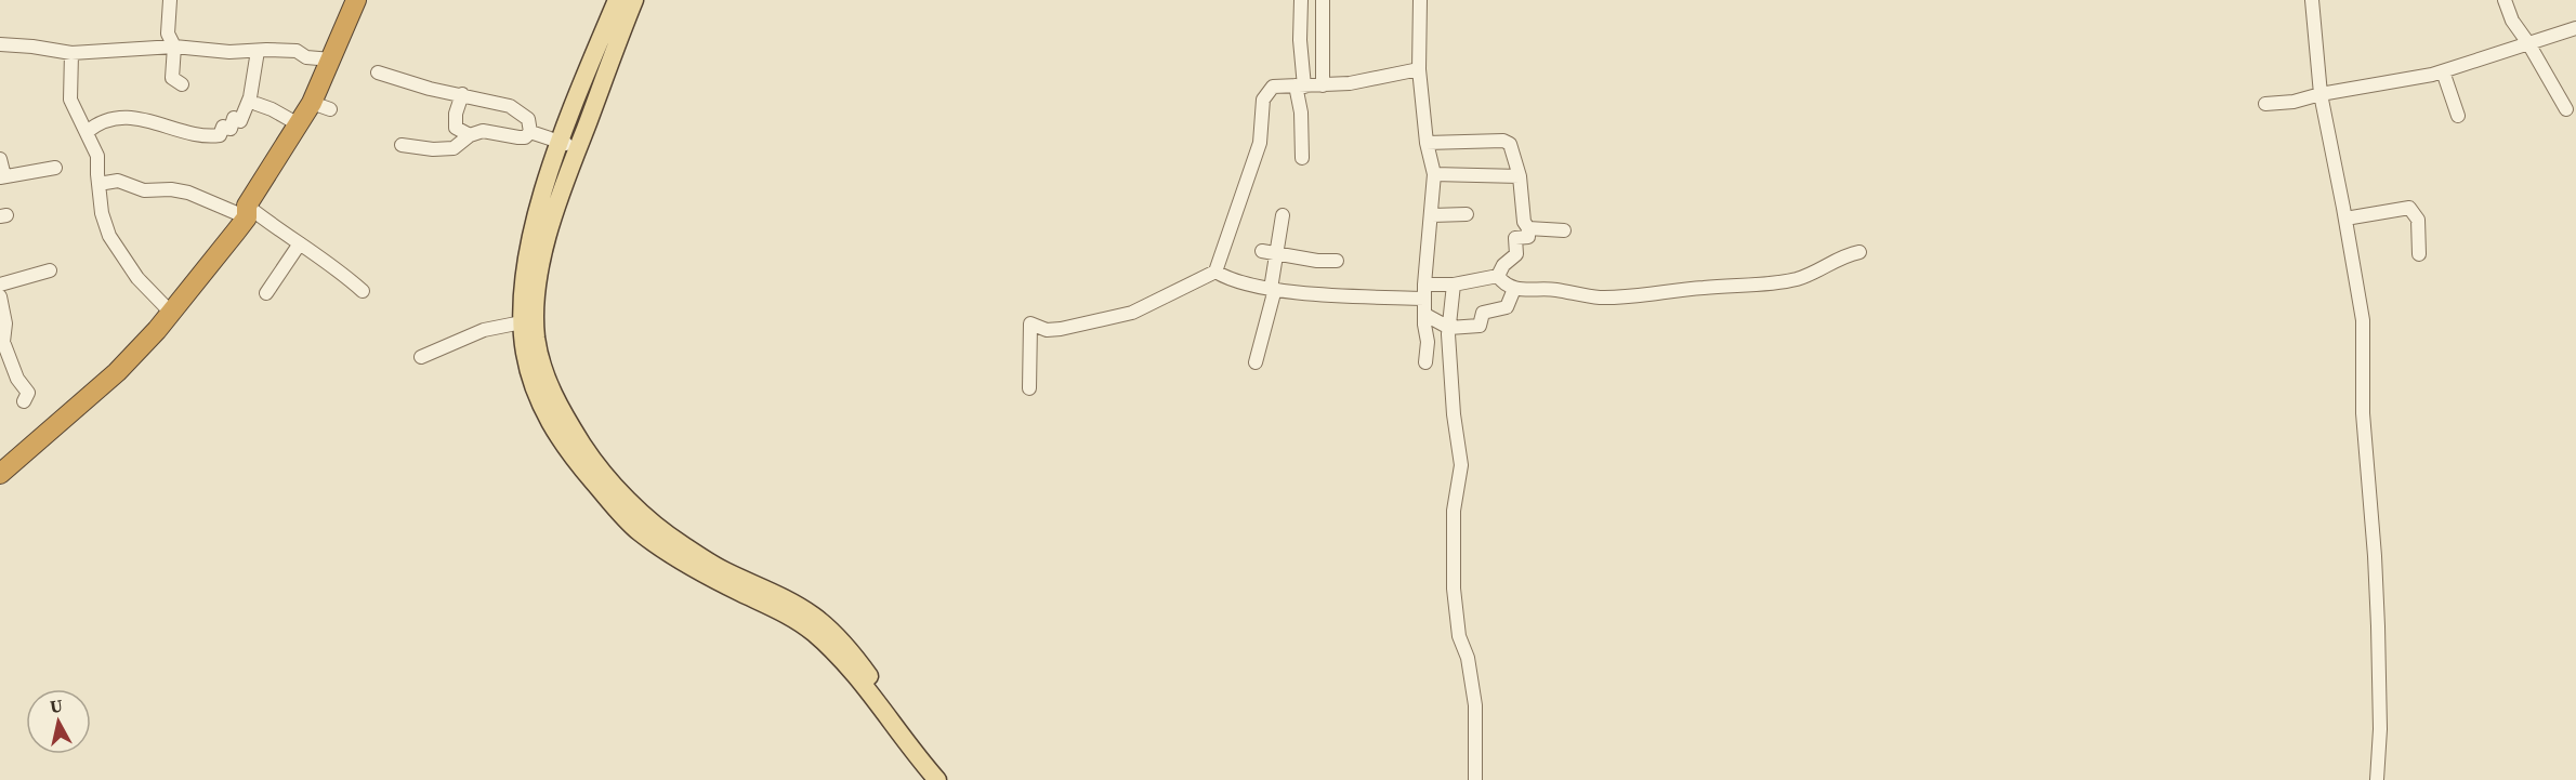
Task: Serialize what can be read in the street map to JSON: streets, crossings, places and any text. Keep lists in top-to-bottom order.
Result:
{
  "north": "top"
}
